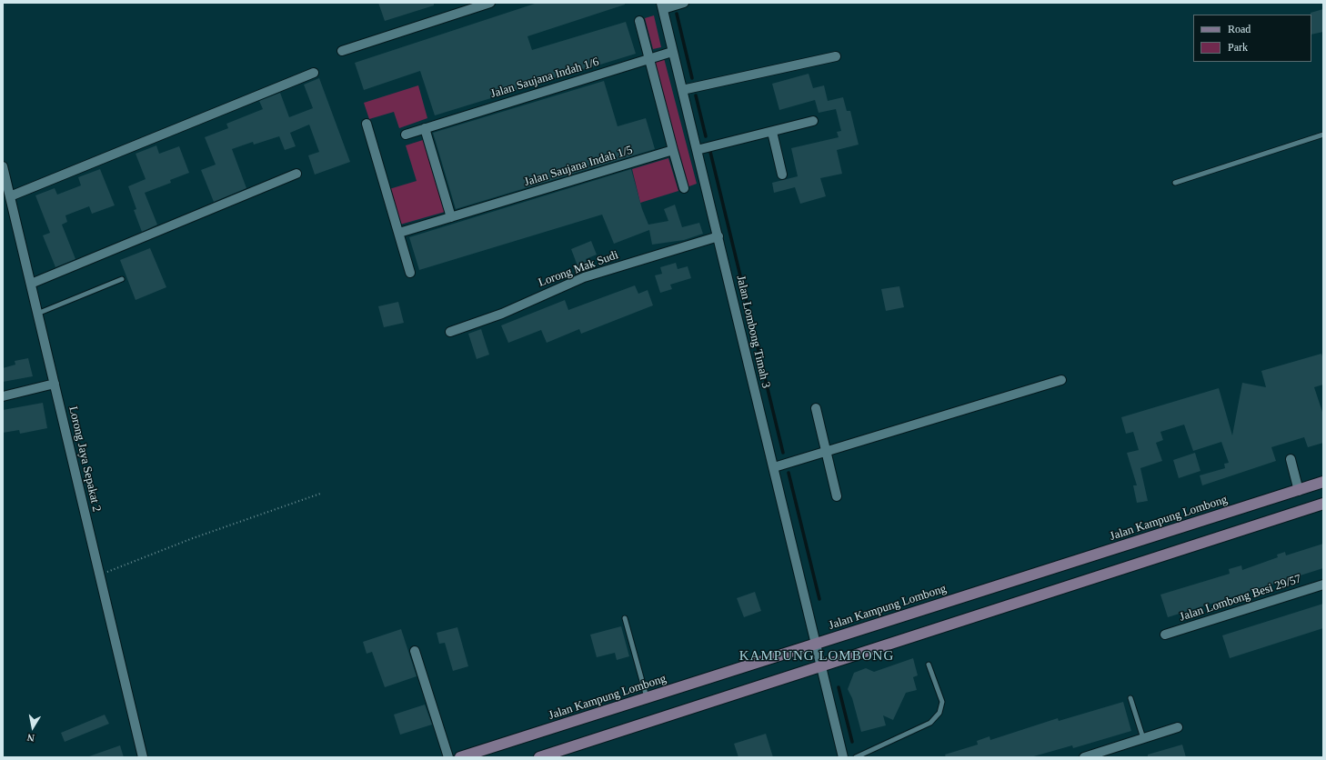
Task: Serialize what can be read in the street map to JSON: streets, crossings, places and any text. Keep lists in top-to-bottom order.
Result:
{
  "streets": {
    "street": [
      "Jalan Saujana Indah 1/6",
      "Jalan Saujana Indah 1/5",
      "Lorong Mak Sudi",
      "Jalan Lombong Timah 3",
      "Lorong Jaya Sepakat 2",
      "Jalan Kampung Lombong",
      "Jalan Lombong Besi 29/57"
    ]
  },
  "crossings": [
    ["Jalan Saujana Indah 1/6", "Jalan Lombong Timah 3"],
    ["Lorong Mak Sudi", "Jalan Lombong Timah 3"],
    ["Jalan Lombong Timah 3", "Jalan Kampung Lombong"]
  ],
  "districts": ["KAMPUNG LOMBONG"],
  "legend": ["Road", "Park"],
  "north": "bottom"
}
